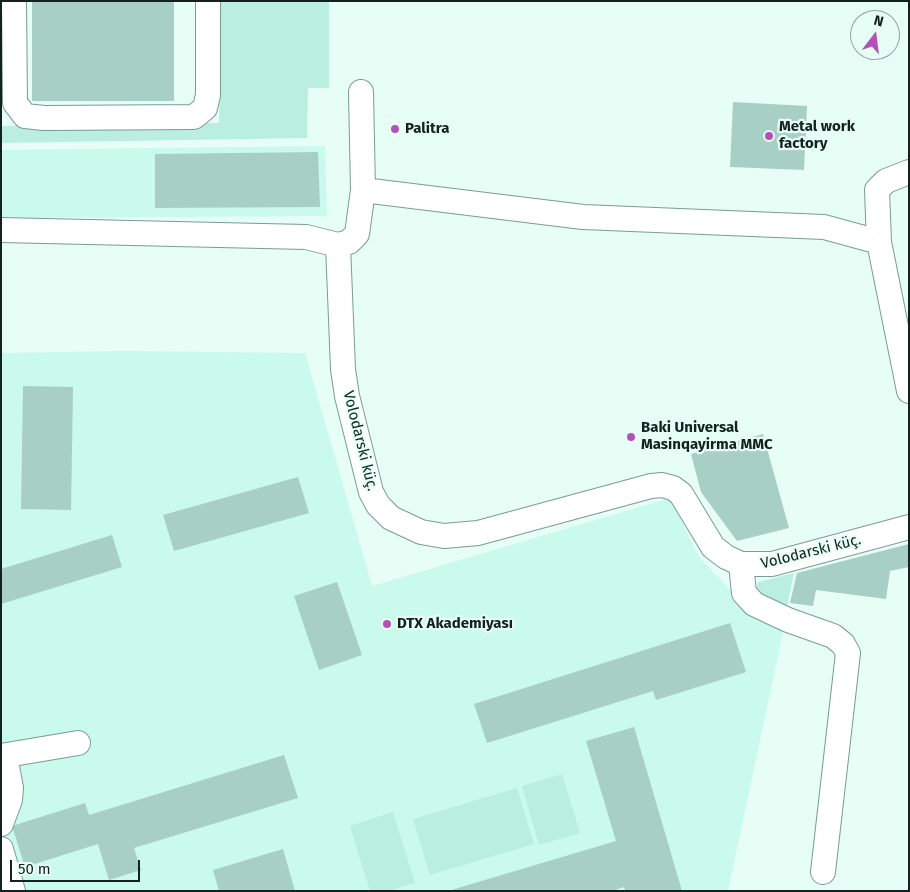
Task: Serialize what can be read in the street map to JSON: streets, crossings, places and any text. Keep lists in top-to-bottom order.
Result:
{
  "streets": {
    "street": ["Volodarski küç."]
  },
  "places": [
    "Palitra",
    "Metal work factory",
    "Baki Universal Masinqayirma MMC",
    "DTX Akademiyası"
  ],
  "scale_bar": "50 m",
  "north": "top"
}
